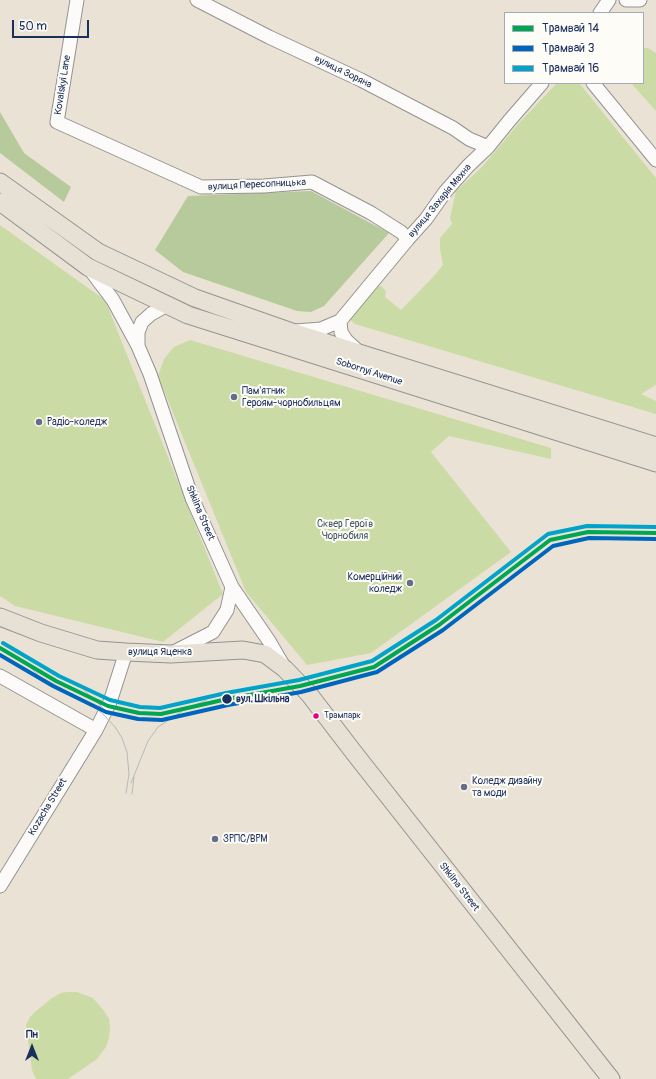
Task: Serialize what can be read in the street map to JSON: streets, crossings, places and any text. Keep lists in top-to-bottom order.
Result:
{
  "streets": {
    "main road": ["Sobornyi Avenue", "Shkilna Street", "вулиця Яценка"],
    "street": [
      "вулиця Зоряна",
      "Kovalskyi Lane",
      "вулиця Пересопницька",
      "вулиця Захарія Махна",
      "Kozacha Street"
    ]
  },
  "crossings": [
    ["вулиця Зоряна", "вулиця Захарія Махна"],
    ["Kovalskyi Lane", "вулиця Пересопницька"],
    ["вулиця Пересопницька", "вулиця Захарія Махна"],
    ["Sobornyi Avenue", "Shkilna Street"],
    ["Shkilna Street", "вулиця Яценка"],
    ["вулиця Яценка", "Kozacha Street"]
  ],
  "parks": ["Сквер Героїв Чорнобиля"],
  "places": [
    "Пам'ятник Героям-чорнобильцям",
    "Радіо-коледж",
    "Комерційний коледж",
    "вул. Шкільна",
    "Трампарк",
    "Коледж дизайну та моди",
    "ЗРПС/ВРМ"
  ],
  "lines": ["tram line 16", "tram line 14", "tram line 3"],
  "legend": ["Трамвай 14", "Трамвай 3", "Трамвай 16"],
  "scale_bar": "50 m",
  "north": "top"
}
